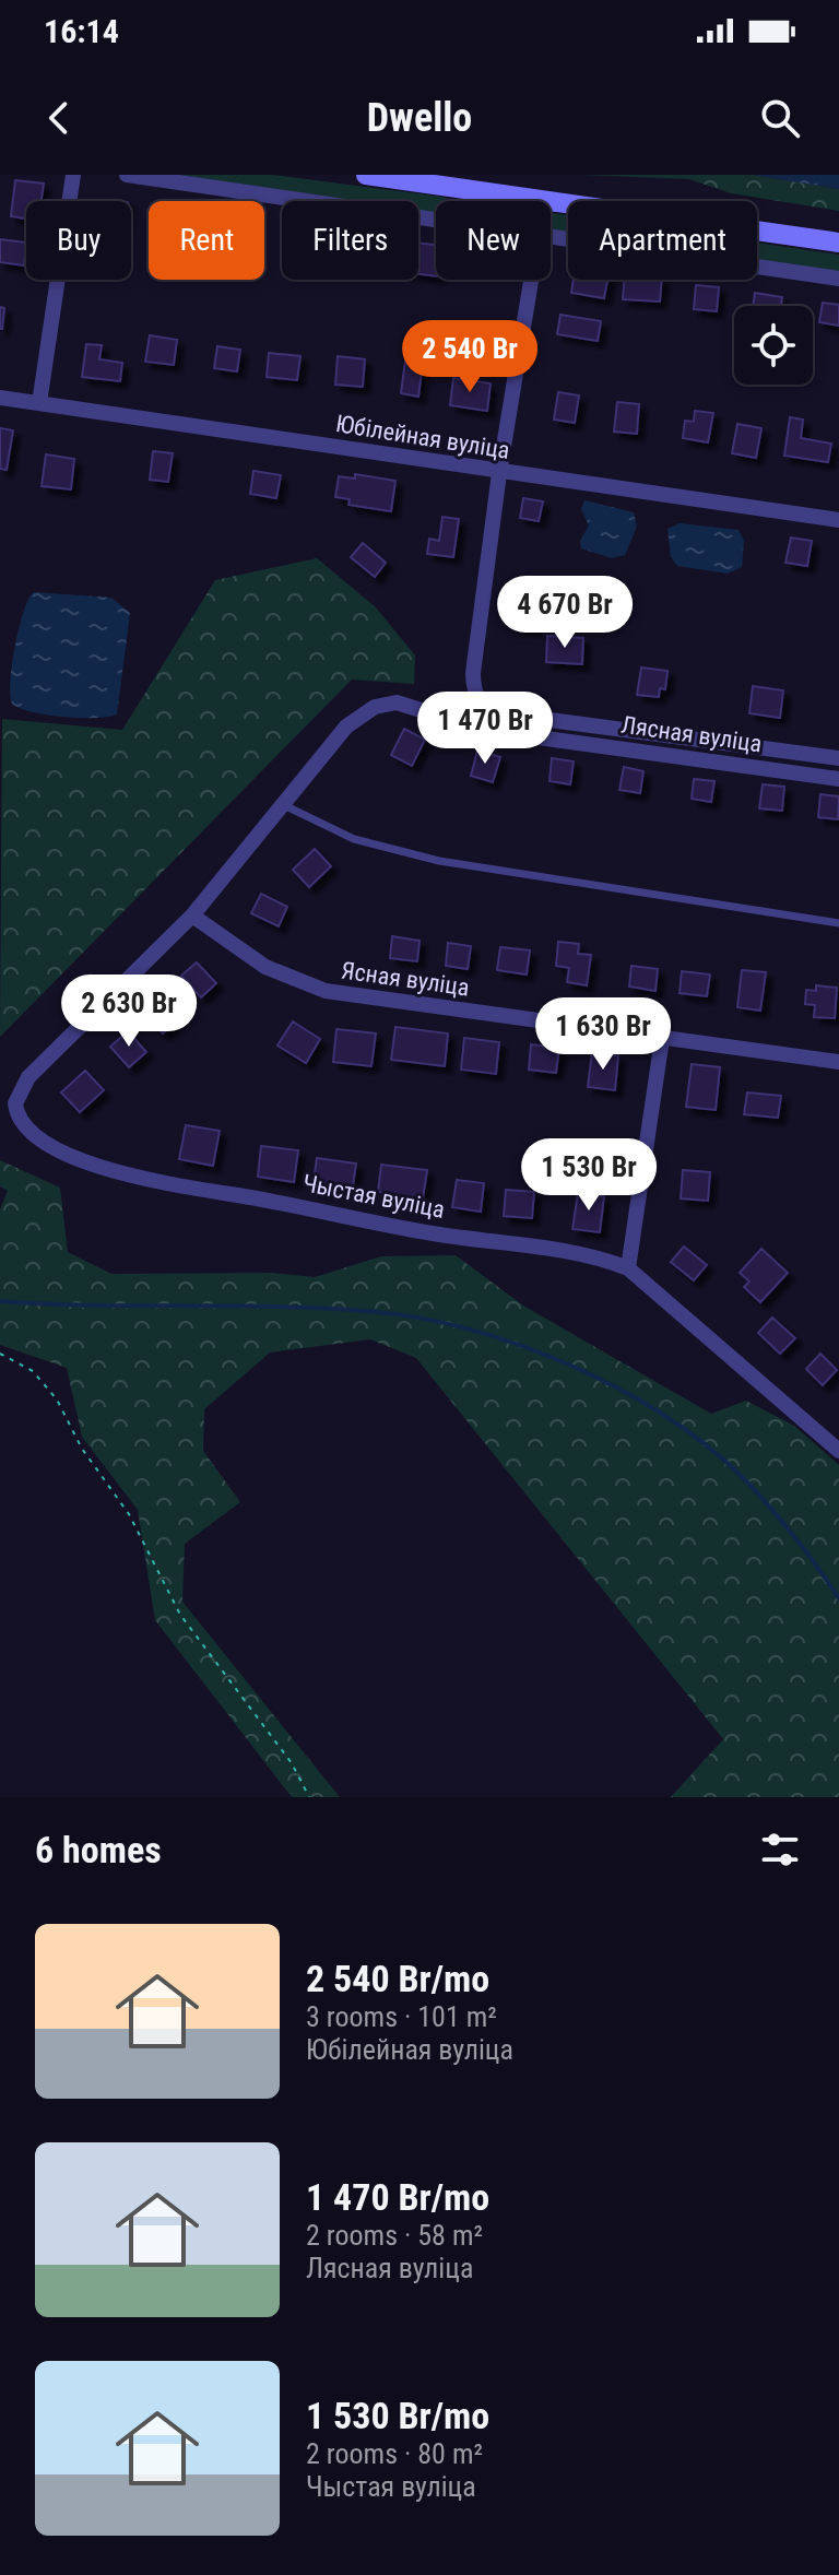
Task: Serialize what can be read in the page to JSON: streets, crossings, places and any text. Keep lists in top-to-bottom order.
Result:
{
  "streets": {
    "street": [
      "Юбілейная вуліца",
      "Лясная вуліца",
      "Ясная вуліца",
      "Чыстая вуліца"
    ]
  },
  "crossings": [
    ["Юбілейная вуліца", "Лясная вуліца"],
    ["Ясная вуліца", "Чыстая вуліца"]
  ],
  "page": {
    "status": "16:14",
    "header": "Dwello",
    "chip": [
      "Buy",
      "Rent",
      "Filters",
      "New",
      "Apartment"
    ],
    "price": [
      "2 540 Br",
      "4 670 Br",
      "1 470 Br",
      "2 630 Br",
      "1 630 Br",
      "1 530 Br"
    ],
    "heading": "6 homes",
    "list": [
      {
        "name": "2 540 Br/mo",
        "note": "3 rooms · 101 m² · Юбілейная вуліца"
      },
      {
        "name": "1 470 Br/mo",
        "note": "2 rooms · 58 m² · Лясная вуліца"
      },
      {
        "name": "1 530 Br/mo",
        "note": "2 rooms · 80 m² · Чыстая вуліца"
      }
    ]
  }
}
